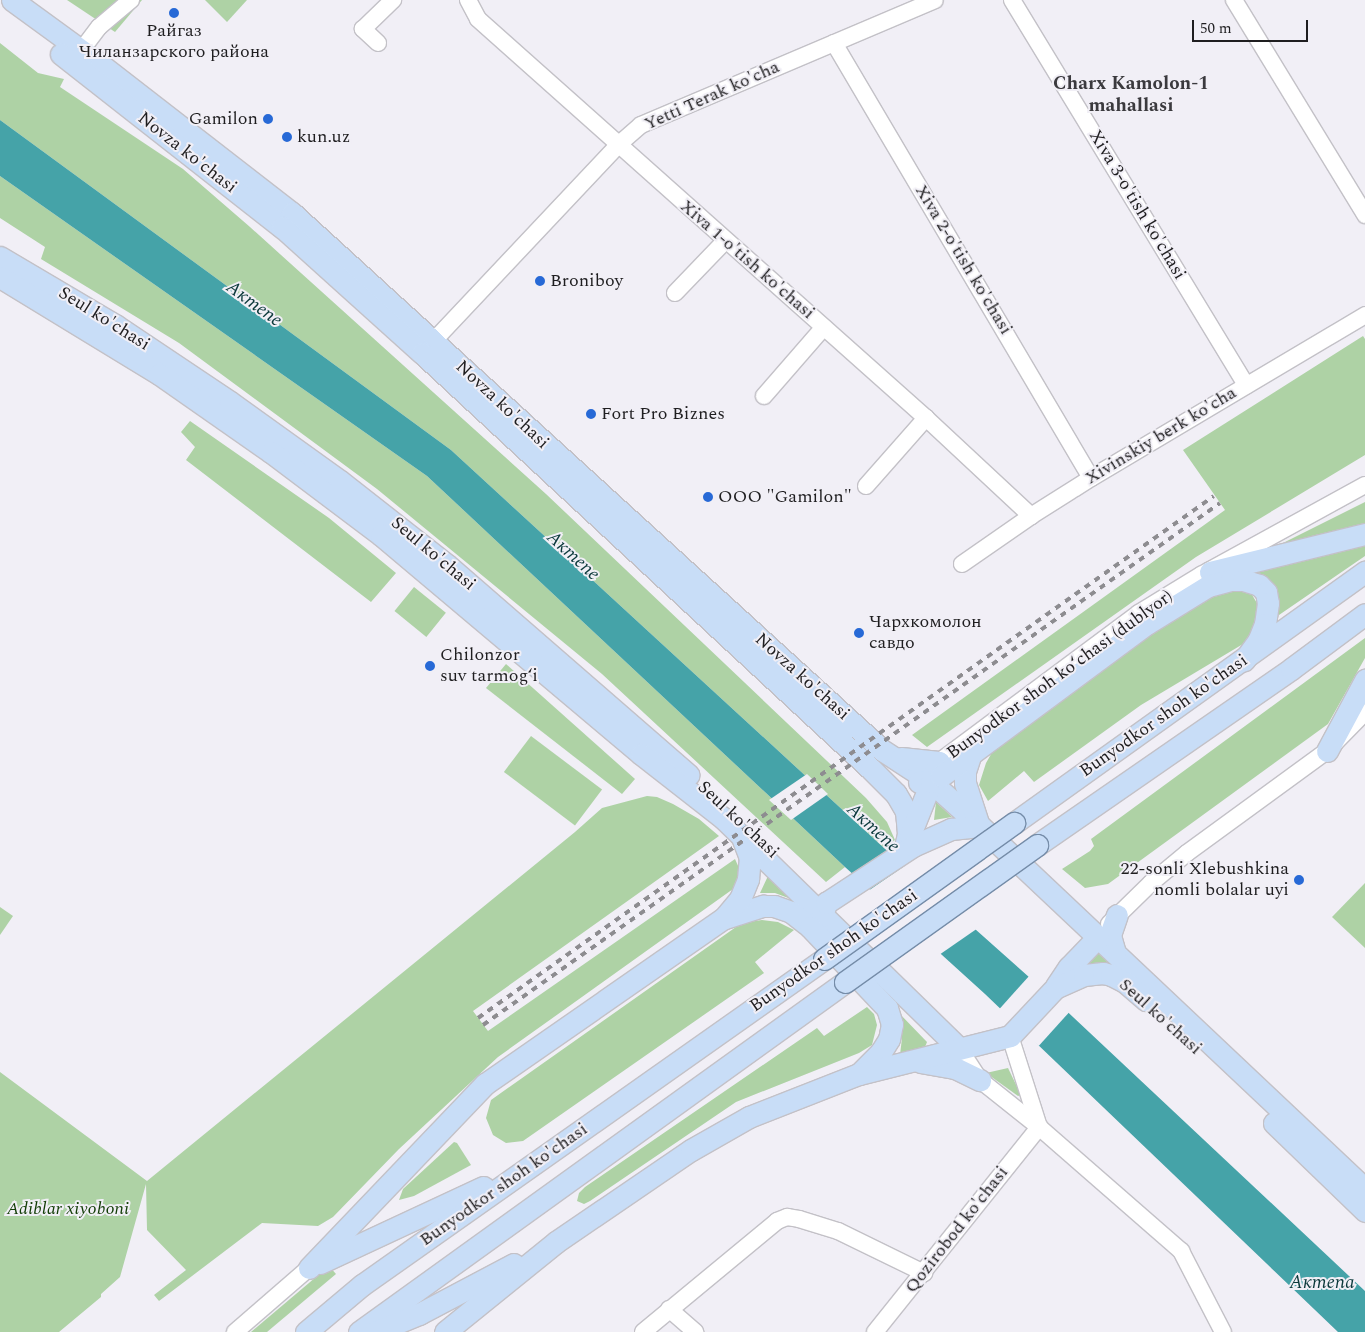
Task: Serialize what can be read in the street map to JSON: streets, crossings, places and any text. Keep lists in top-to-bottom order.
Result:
{
  "streets": {
    "main road": ["Novza ko'chasi", "Seul ko'chasi", "Bunyodkor shoh ko'chasi"],
    "street": [
      "Yetti Terak ko'cha",
      "Xiva 3-o'tish ko'chasi",
      "Xiva 1-o'tish ko'chasi",
      "Xiva 2-o'tish ko'chasi",
      "Xivinskiy berk ko'cha",
      "Bunyodkor shoh koʻchasi (dublyor)",
      "Qozirobod ko'chasi"
    ]
  },
  "crossings": [
    ["Yetti Terak ko'cha", "Novza ko'chasi"],
    ["Yetti Terak ko'cha", "Xiva 1-o'tish ko'chasi"],
    ["Yetti Terak ko'cha", "Xiva 2-o'tish ko'chasi"],
    ["Novza ko'chasi", "Seul ko'chasi"],
    ["Xiva 3-o'tish ko'chasi", "Xivinskiy berk ko'cha"],
    ["Xiva 1-o'tish ko'chasi", "Xivinskiy berk ko'cha"],
    ["Xiva 2-o'tish ko'chasi", "Xivinskiy berk ko'cha"]
  ],
  "districts": ["Charx Kamolon-1 mahallasi"],
  "water": ["Актепе", "Актепа"],
  "parks": ["Adiblar xiyoboni"],
  "places": [
    "Райгаз Чиланзарского района",
    "Gamilon",
    "kun.uz",
    "Broniboy",
    "Fort Pro Biznes",
    "ООО \"Gamilon\"",
    "Чархкомолон савдо",
    "Chilonzor suv tarmog‘i",
    "22-sonli Xlebushkina nomli bolalar uyi"
  ],
  "scale_bar": "50 m"
}
